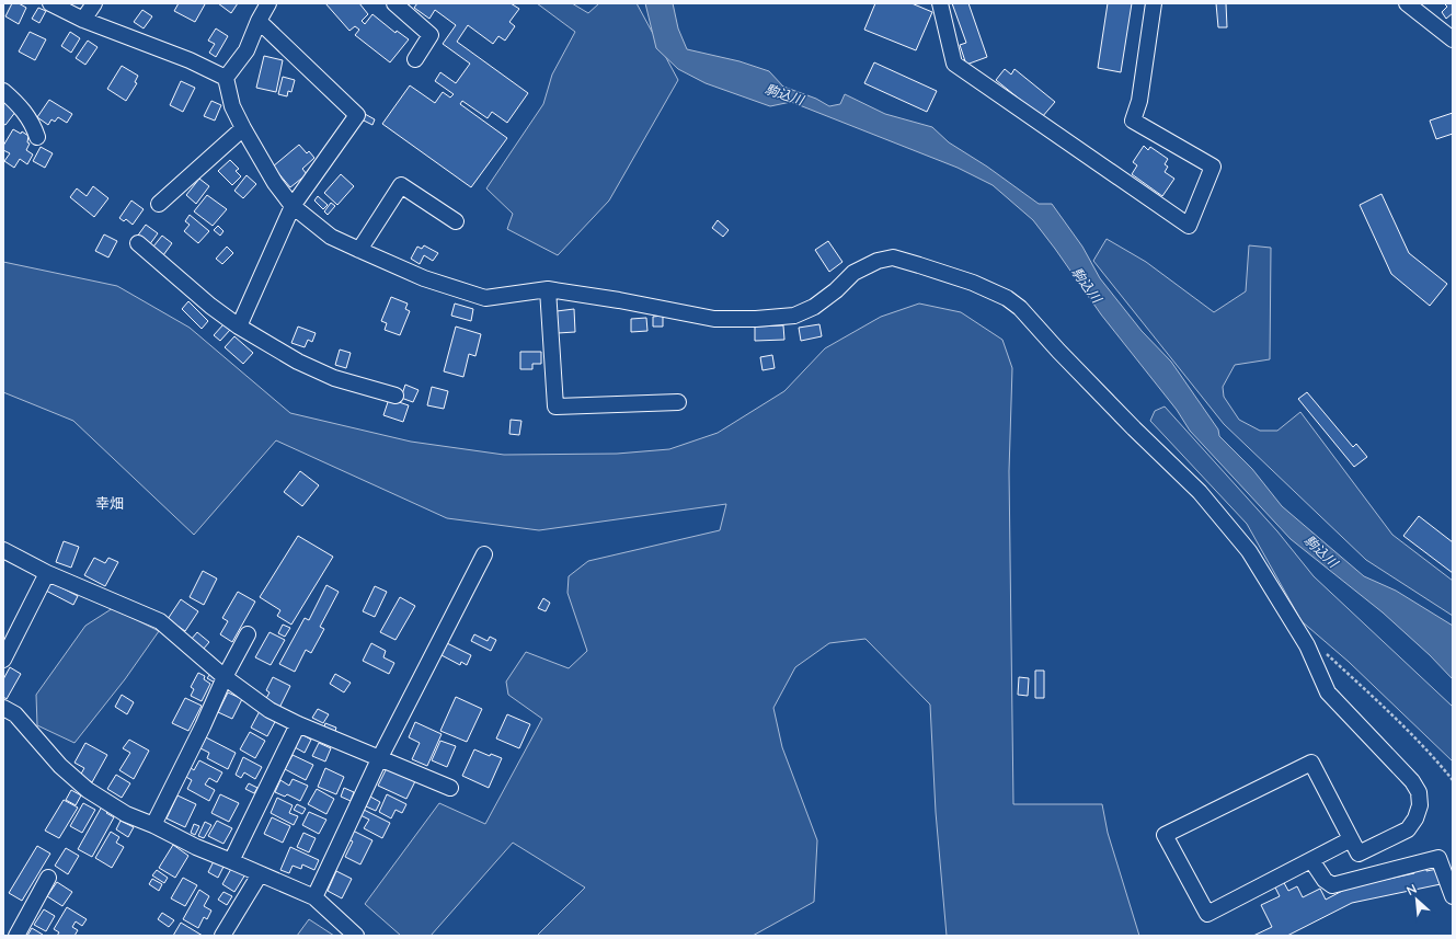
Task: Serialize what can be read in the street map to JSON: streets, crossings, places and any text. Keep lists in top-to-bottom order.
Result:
{
  "districts": ["幸畑"],
  "water": ["駒込川"],
  "north": "top left"
}
